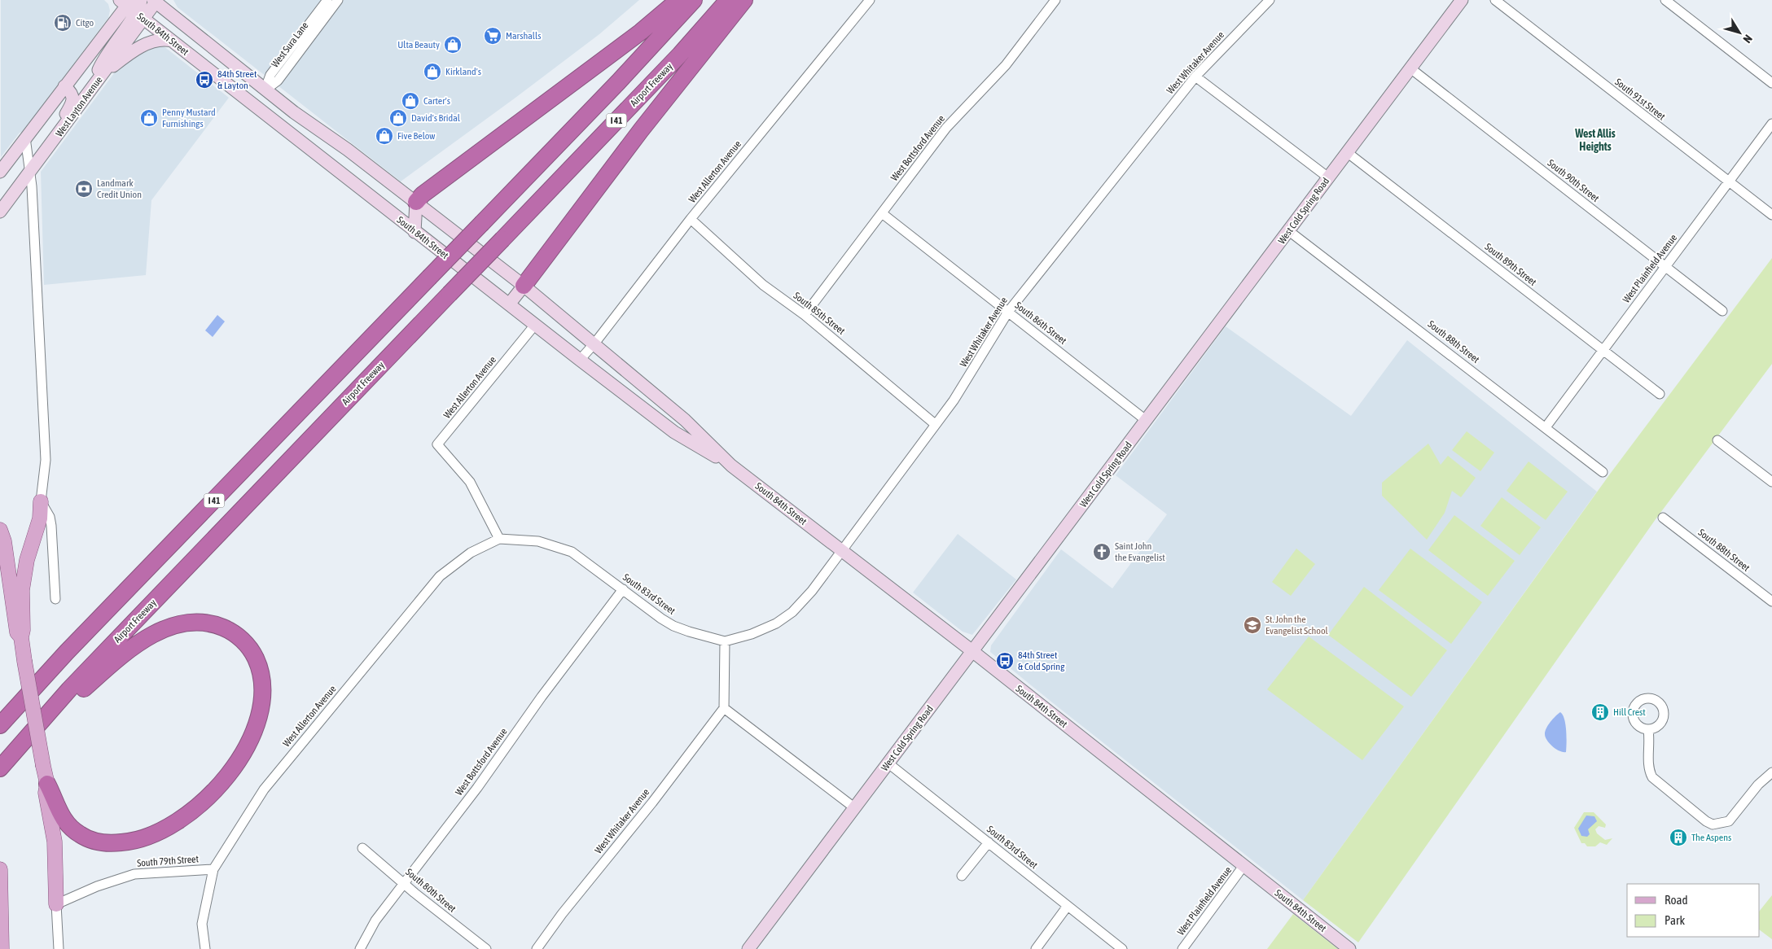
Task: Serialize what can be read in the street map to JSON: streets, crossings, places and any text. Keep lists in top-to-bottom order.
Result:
{
  "streets": {
    "highway": ["Airport Freeway", "I 41"],
    "street": [
      "South 84th Street",
      "West Sura Lane",
      "West Whitaker Avenue",
      "South 91st Street",
      "West Layton Avenue",
      "West Bottsford Avenue",
      "West Allerton Avenue",
      "South 90th Street",
      "West Cold Spring Road",
      "South 89th Street",
      "West Plainfield Avenue",
      "South 85th Street",
      "South 86th Street",
      "South 88th Street",
      "South 83rd Street",
      "South 79th Street",
      "South 80th Street"
    ]
  },
  "crossings": [
    ["South 84th Street", "West Sura Lane"],
    ["South 84th Street", "West Whitaker Avenue"],
    ["South 84th Street", "West Layton Avenue"],
    ["South 84th Street", "West Allerton Avenue"],
    ["South 84th Street", "West Cold Spring Road"],
    ["South 84th Street", "West Plainfield Avenue"],
    ["West Whitaker Avenue", "South 85th Street"],
    ["West Whitaker Avenue", "South 86th Street"],
    ["West Whitaker Avenue", "South 83rd Street"],
    ["South 91st Street", "West Plainfield Avenue"],
    ["West Bottsford Avenue", "South 85th Street"],
    ["West Bottsford Avenue", "South 86th Street"],
    ["West Bottsford Avenue", "South 83rd Street"],
    ["West Bottsford Avenue", "South 80th Street"],
    ["West Allerton Avenue", "South 85th Street"],
    ["West Allerton Avenue", "South 83rd Street"],
    ["West Allerton Avenue", "South 79th Street"],
    ["South 90th Street", "West Cold Spring Road"],
    ["South 90th Street", "West Plainfield Avenue"],
    ["West Cold Spring Road", "South 89th Street"],
    ["West Cold Spring Road", "South 86th Street"],
    ["West Cold Spring Road", "South 88th Street"],
    ["West Cold Spring Road", "South 83rd Street"],
    ["South 89th Street", "West Plainfield Avenue"],
    ["West Plainfield Avenue", "South 88th Street"]
  ],
  "districts": ["West Allis Heights"],
  "places": {
    "fuel station": ["Citgo"],
    "supermarket": ["Marshalls"],
    "shop": [
      "Ulta Beauty",
      "Kirkland's",
      "Carter's",
      "Penny Mustard Furnishings",
      "David's Bridal",
      "Five Below"
    ],
    "bus stop": ["84th Street & Layton", "84th Street & Cold Spring"],
    "bank": ["Landmark Credit Union"],
    "church": ["Saint John the Evangelist"],
    "school or university": ["St. John the Evangelist School"],
    "building": ["Hill Crest", "The Aspens"]
  },
  "legend": ["Road", "Park"],
  "north": "bottom right"
}
